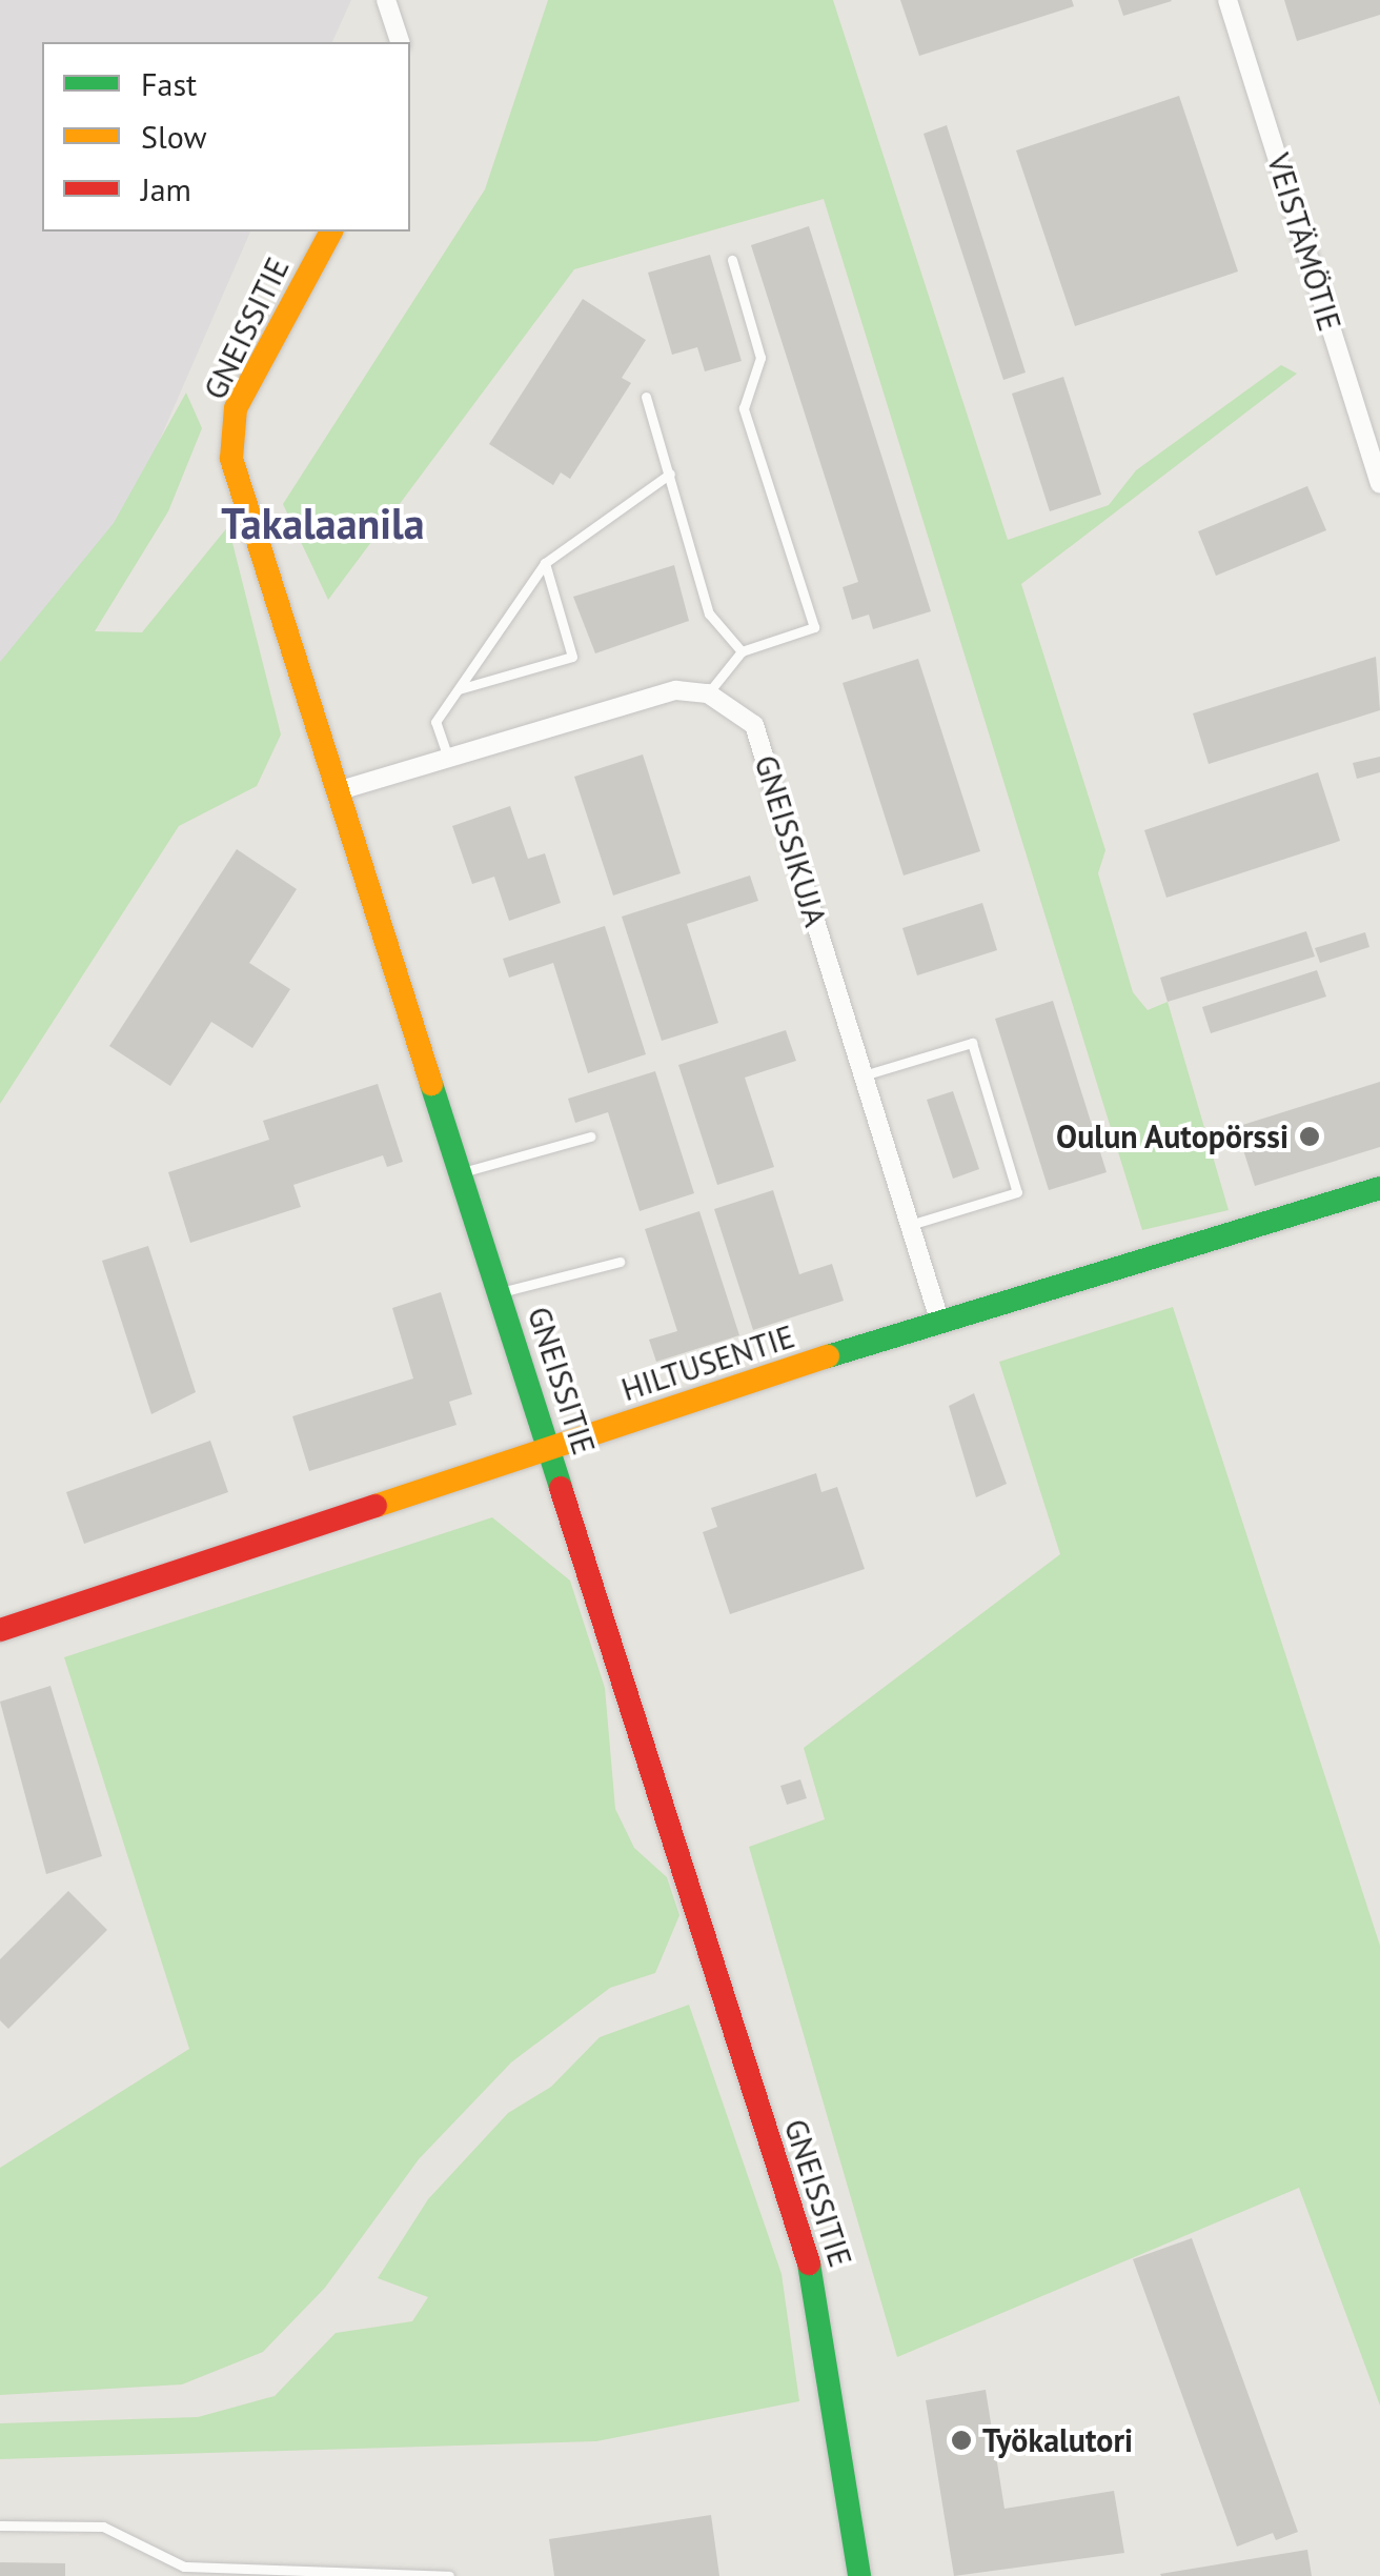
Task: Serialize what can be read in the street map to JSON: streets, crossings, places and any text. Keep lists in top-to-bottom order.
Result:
{
  "streets": {
    "street": [
      "VEISTÄMÖTIE",
      "GNEISSITIE",
      "GNEISSIKUJA",
      "HILTUSENTIE"
    ]
  },
  "crossings": [
    ["GNEISSITIE", "HILTUSENTIE"],
    ["GNEISSIKUJA", "HILTUSENTIE"]
  ],
  "districts": ["Takalaanila"],
  "places": ["Oulun Autopörssi", "Työkalutori"],
  "legend": ["Fast", "Slow", "Jam"]
}
